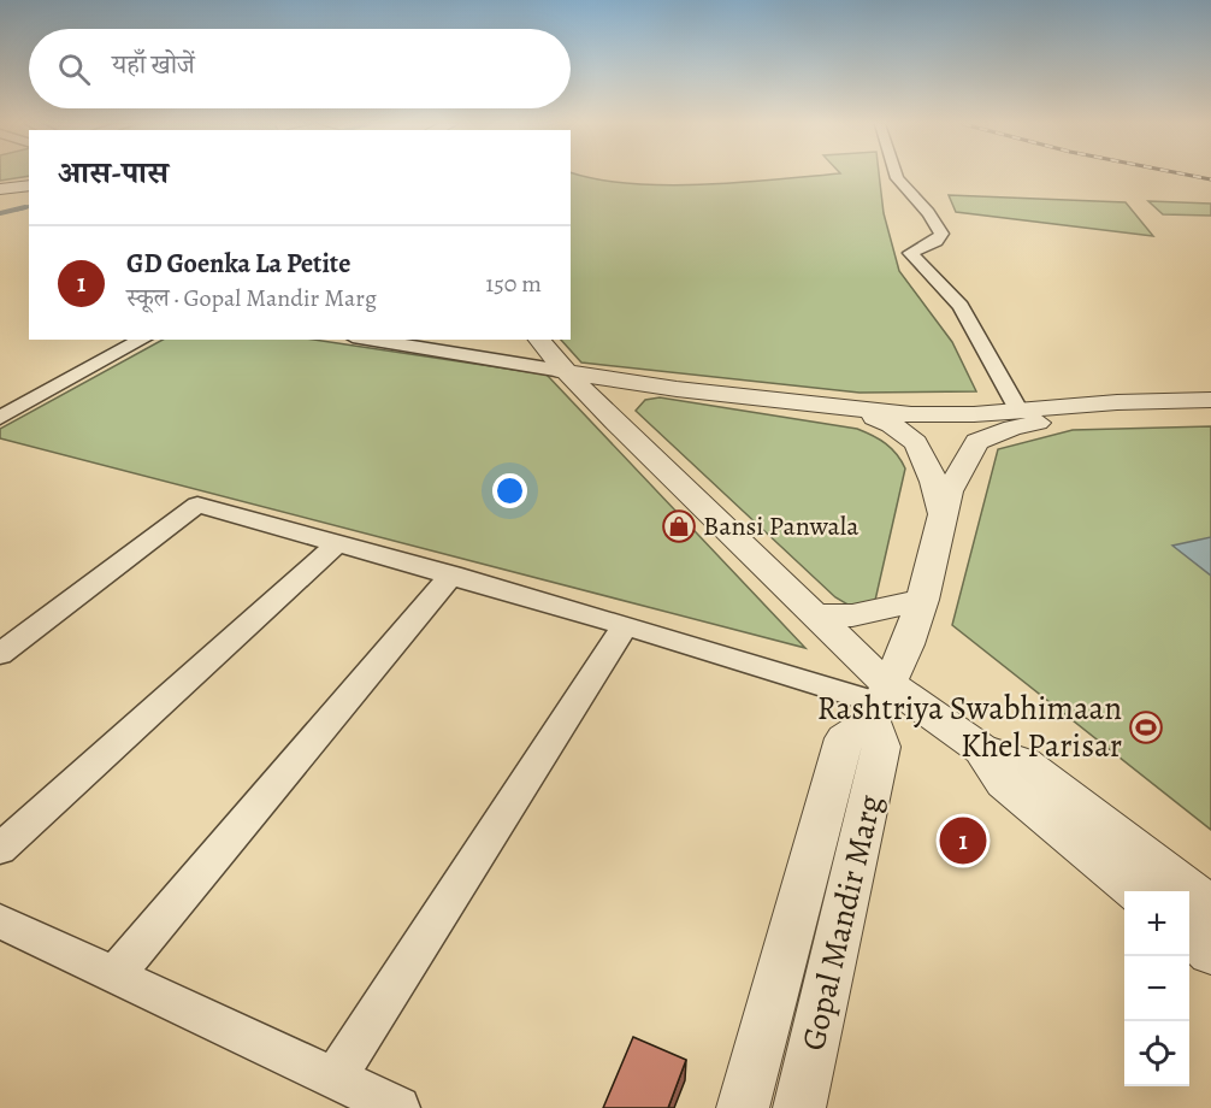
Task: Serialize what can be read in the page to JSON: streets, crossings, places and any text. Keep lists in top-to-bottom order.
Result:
{
  "streets": {
    "street": ["Gopal Mandir Marg"]
  },
  "places": {
    "shop": ["Bansi Panwala"],
    "sports": ["Rashtriya Swabhimaan Khel Parisar"]
  },
  "page": {
    "search": "यहाँ खोजें",
    "heading": "आस-पास",
    "list": [
      {
        "mark": "1",
        "name": "GD Goenka La Petite",
        "note": "स्कूल · Gopal Mandir Marg",
        "value": "150 m"
      }
    ],
    "pins": "1",
    "map_buttons": ["+", "−"]
  }
}
